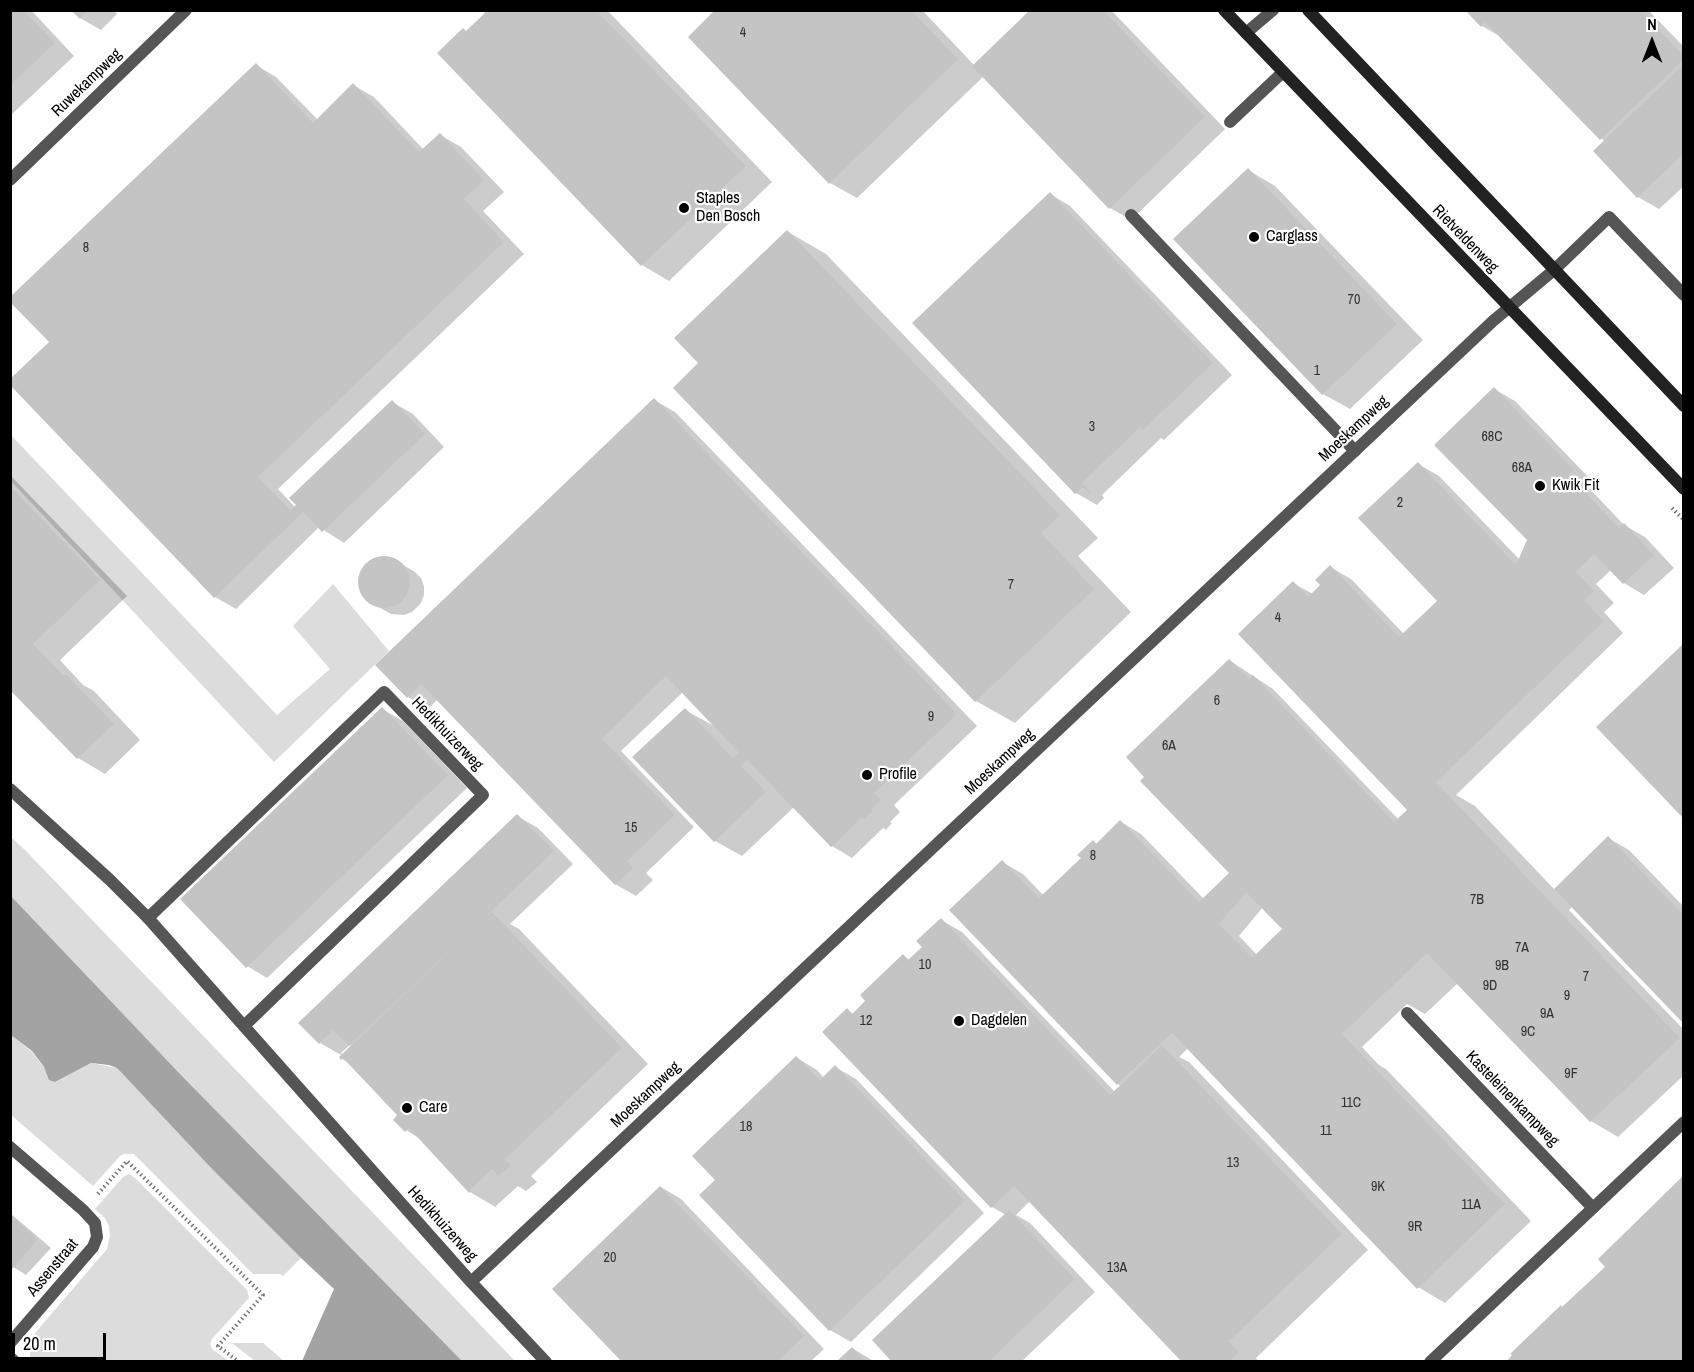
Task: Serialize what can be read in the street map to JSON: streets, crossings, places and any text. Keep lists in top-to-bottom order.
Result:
{
  "streets": {
    "main road": ["Rietveldenweg"],
    "street": [
      "Ruwekampweg",
      "Moeskampweg",
      "Hedikhuizerweg",
      "Kasteleinenkampweg",
      "Assenstraat"
    ]
  },
  "crossings": [
    ["Rietveldenweg", "Moeskampweg"],
    ["Moeskampweg", "Hedikhuizerweg"]
  ],
  "places": [
    "Staples Den Bosch",
    "Carglass",
    "Kwik Fit",
    "Profile",
    "Dagdelen",
    "Care"
  ],
  "house_numbers": [
    "4",
    "8",
    "70",
    "1",
    "3",
    "68C",
    "68A",
    "2",
    "7",
    "4",
    "6",
    "9",
    "6A",
    "15",
    "8",
    "7B",
    "7A",
    "10",
    "9B",
    "7",
    "9D",
    "9",
    "9A",
    "12",
    "9C",
    "9F",
    "11C",
    "18",
    "11",
    "13",
    "9K",
    "11A",
    "9R",
    "20",
    "13A"
  ],
  "scale_bar": "20 m",
  "north": "top"
}
